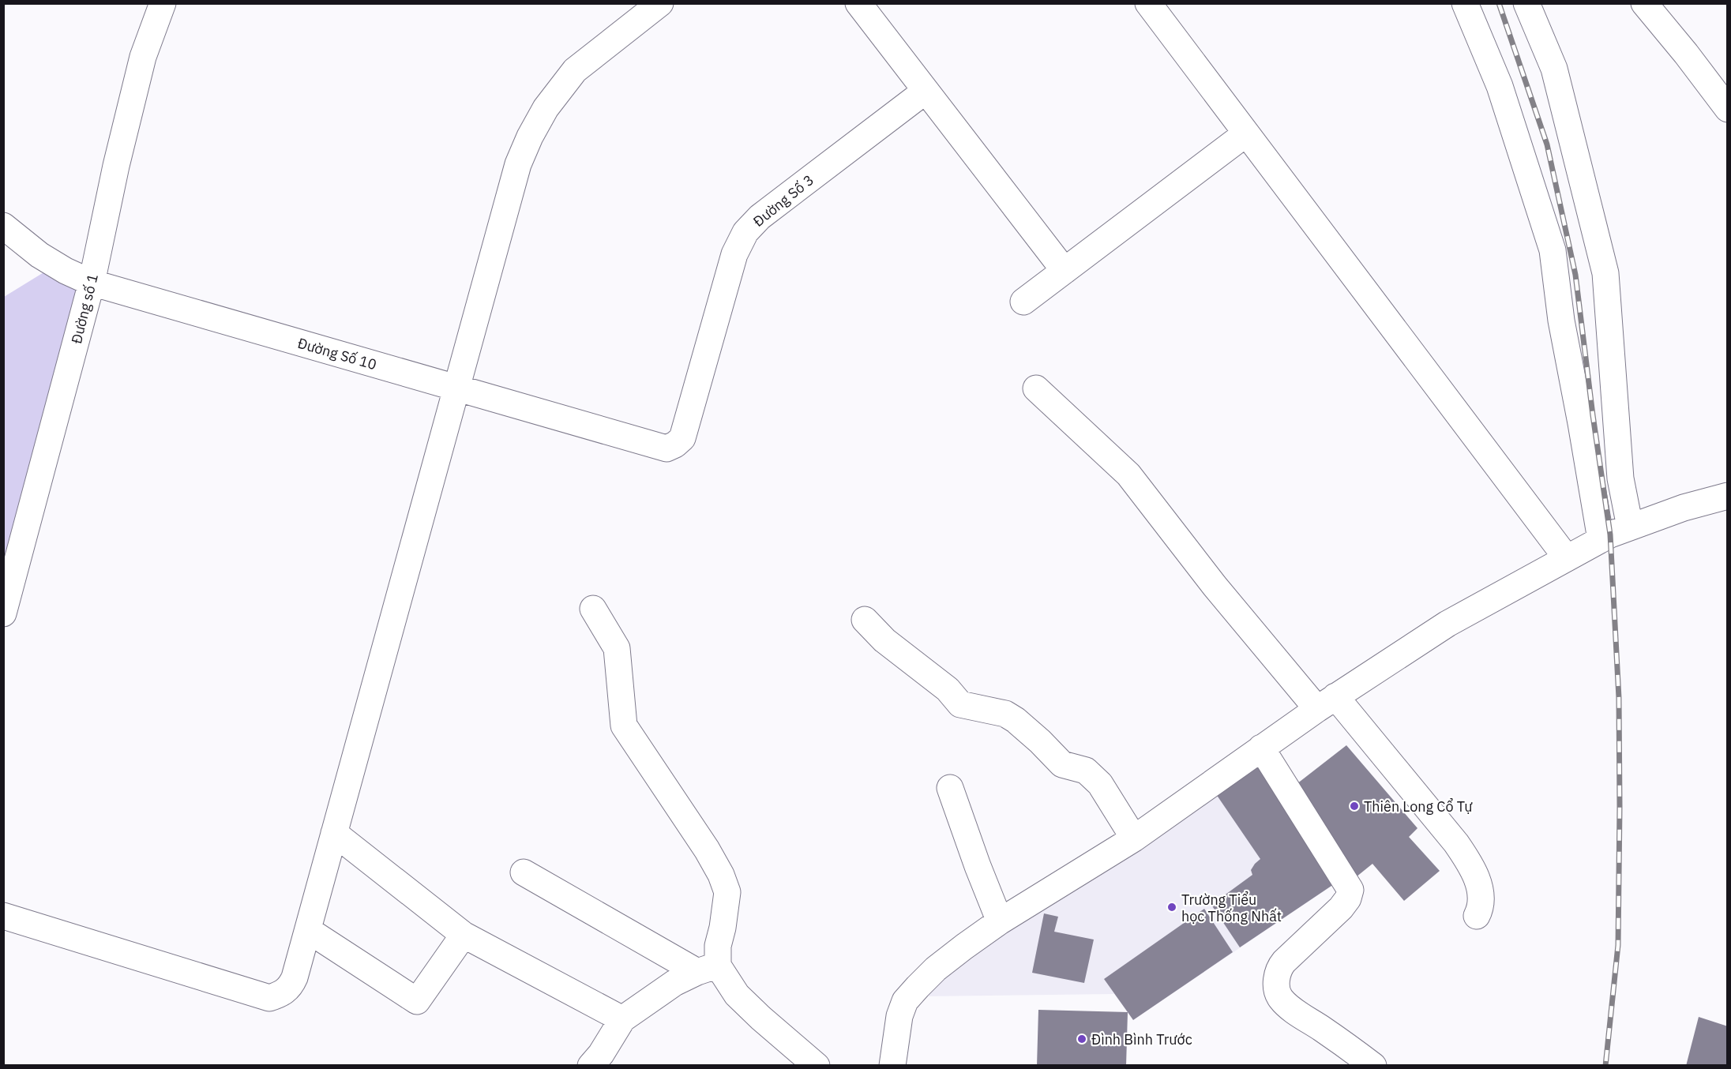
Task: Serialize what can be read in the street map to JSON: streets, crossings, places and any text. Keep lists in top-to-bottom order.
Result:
{
  "streets": {
    "street": ["Đường Số 3", "Đường số 1", "Đường Số 10"]
  },
  "crossings": [
    ["Đường Số 3", "Đường Số 10"],
    ["Đường số 1", "Đường Số 10"]
  ],
  "places": ["Thiên Long Cổ Tự", "Trường Tiểu học Thống Nhất", "Đình Bình Trước"]
}
